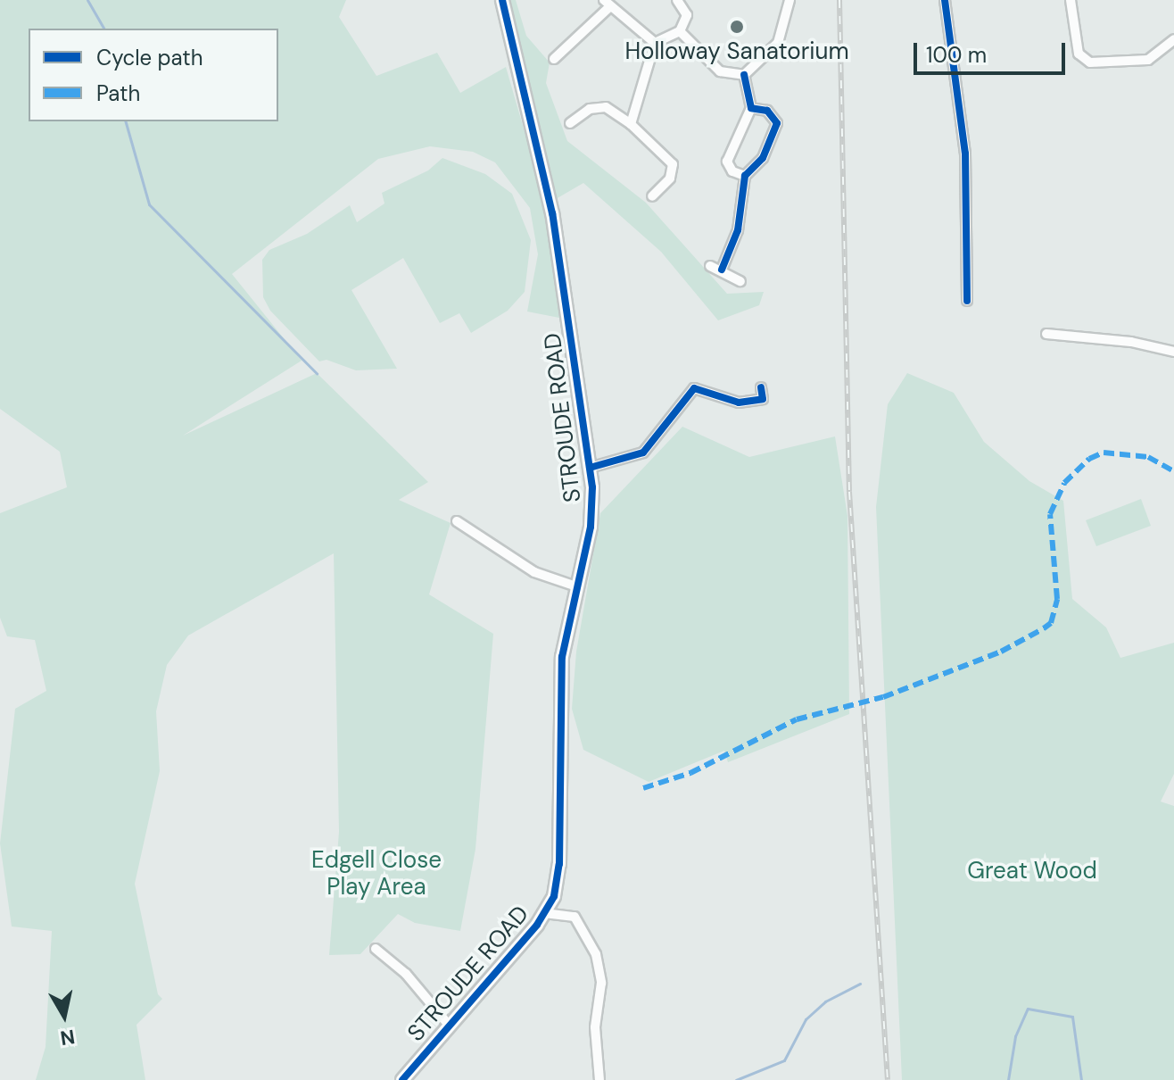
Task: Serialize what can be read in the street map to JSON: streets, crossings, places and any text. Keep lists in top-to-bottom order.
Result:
{
  "streets": {
    "street": ["STROUDE ROAD"]
  },
  "parks": ["Edgell Close Play Area", "Great Wood"],
  "places": ["Holloway Sanatorium"],
  "legend": ["Cycle path", "Path"],
  "scale_bar": "100 m",
  "north": "bottom"
}
